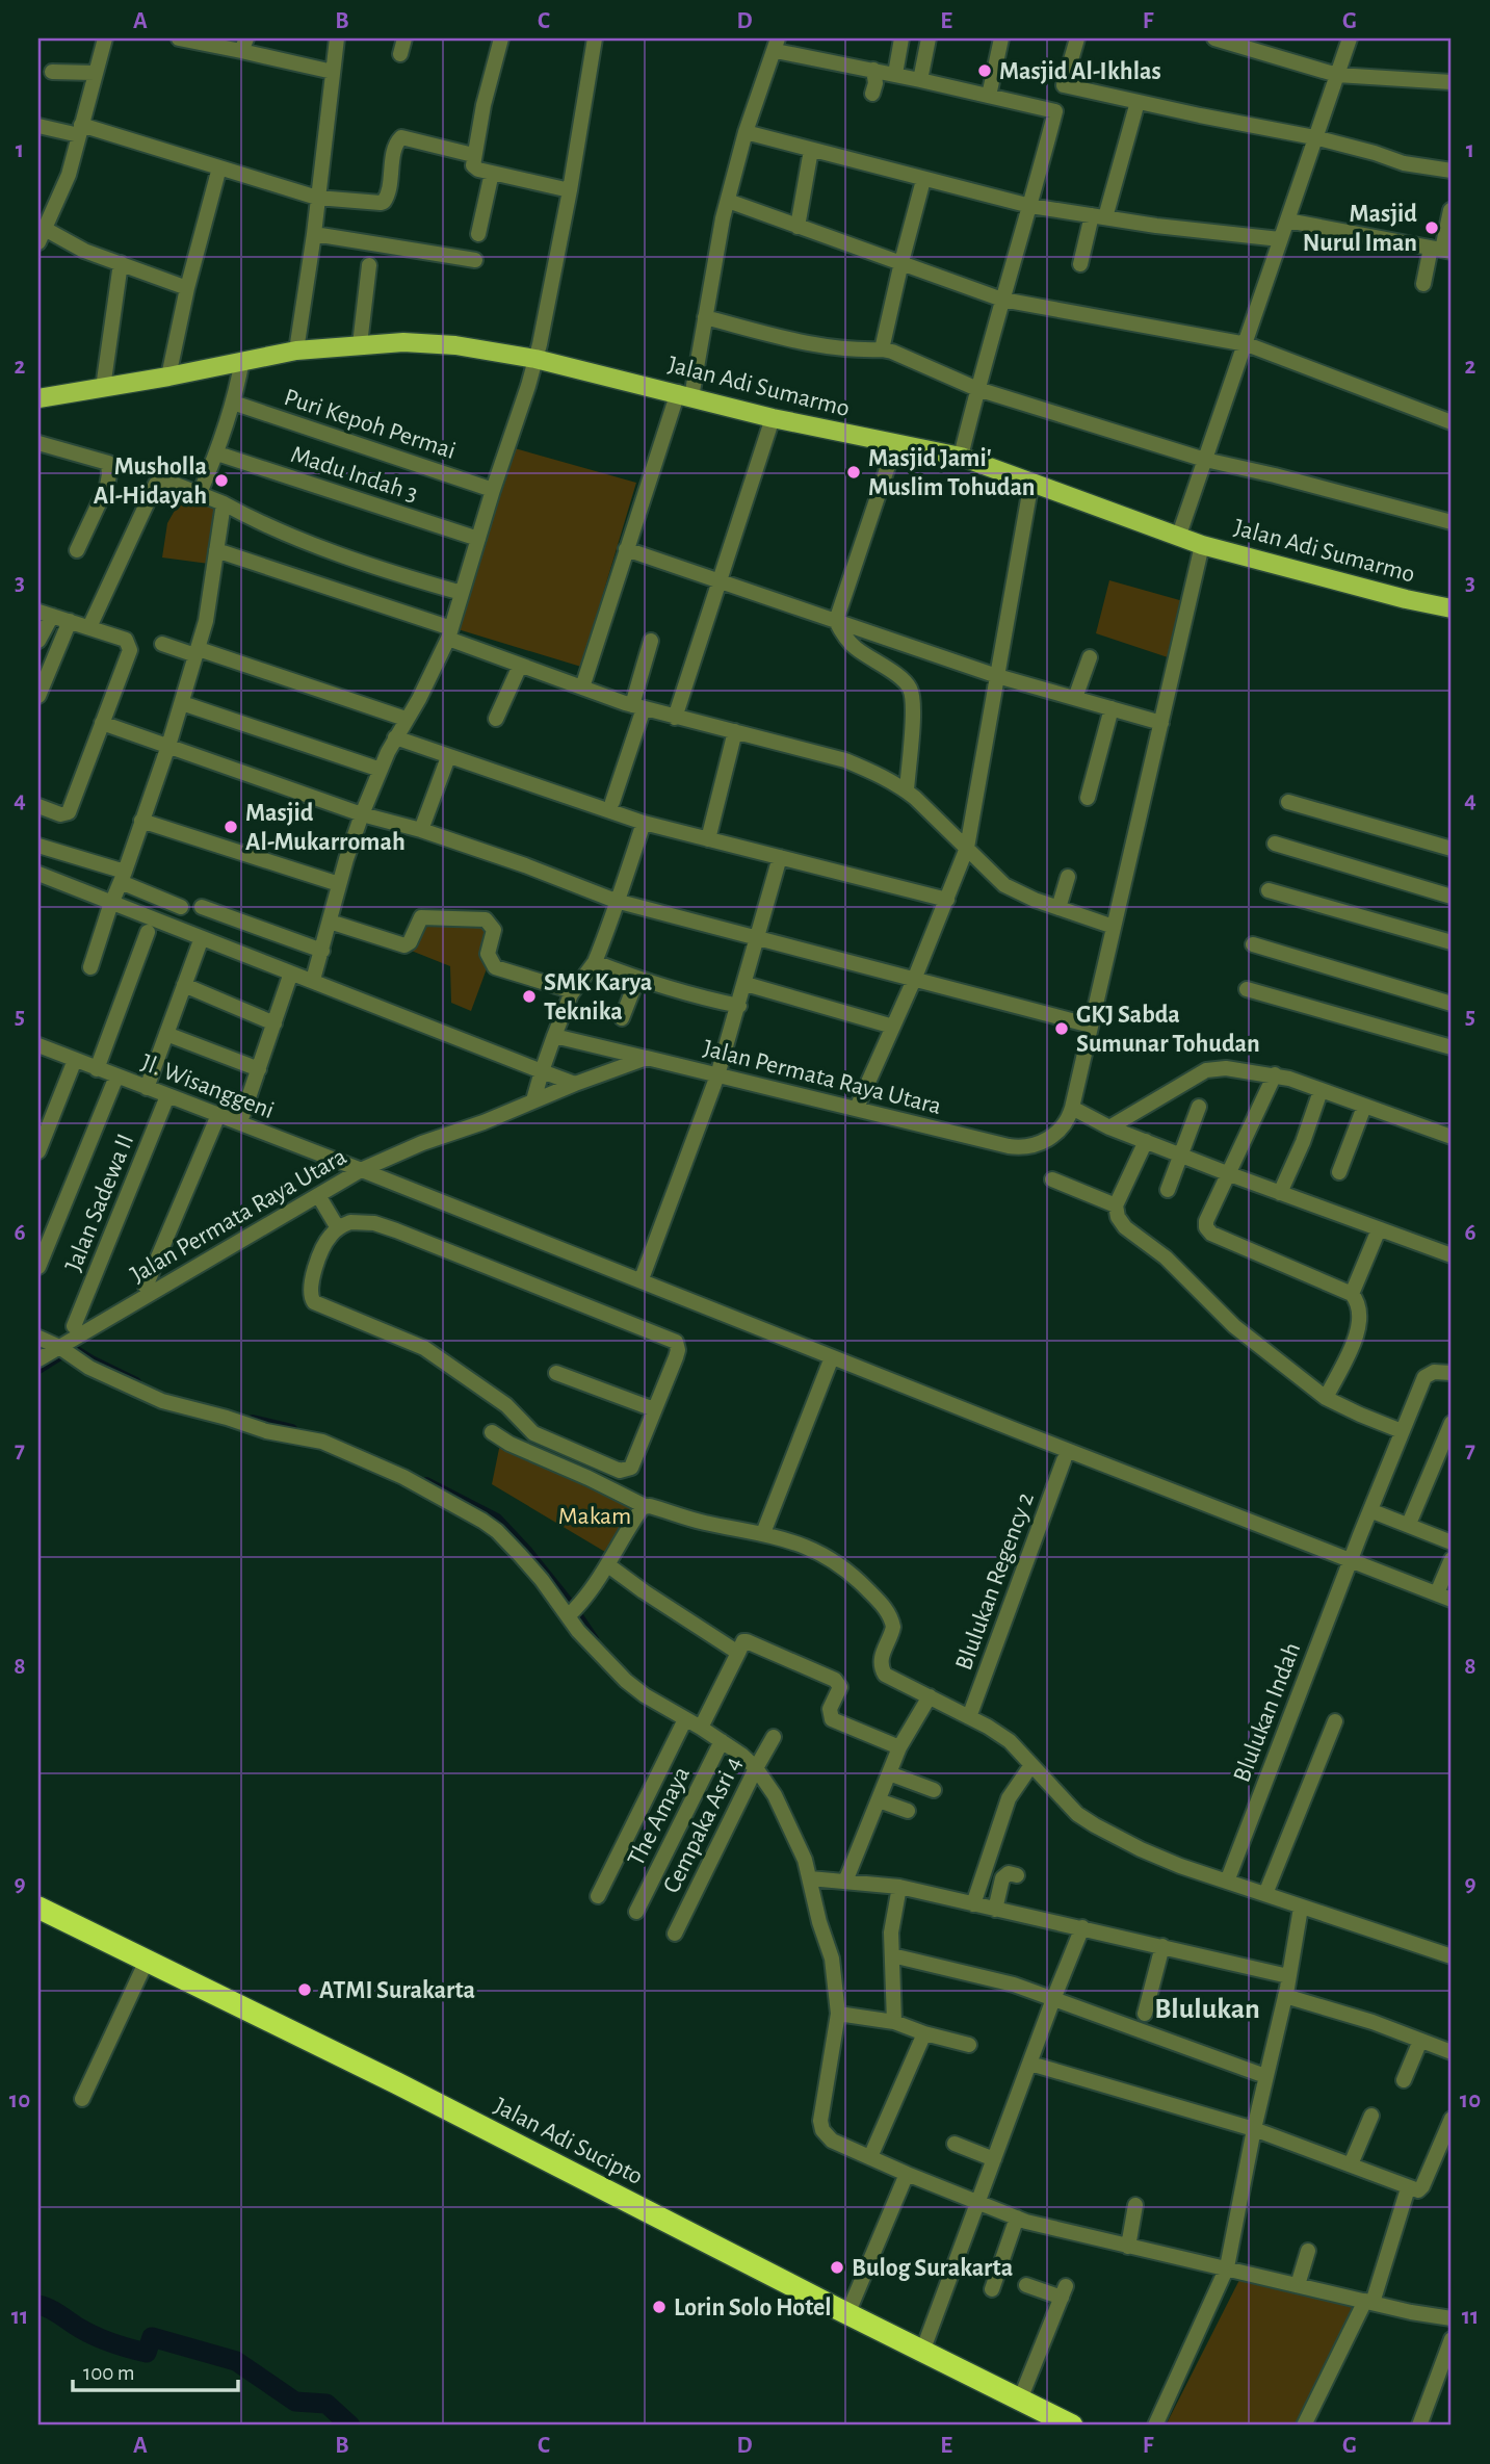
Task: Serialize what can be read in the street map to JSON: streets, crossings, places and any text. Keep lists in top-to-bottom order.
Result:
{
  "streets": {
    "highway": ["Jalan Adi Sucipto"],
    "main road": ["Jalan Adi Sumarmo"],
    "street": [
      "Puri Kepoh Permai",
      "Madu Indah 3",
      "Jalan Permata Raya Utara",
      "Jl. Wisanggeni",
      "Jalan Sadewa II",
      "Blulukan Regency 2",
      "Blulukan Indah",
      "The Amaya",
      "Cempaka Asri 4"
    ]
  },
  "crossings": [
    ["Jalan Adi Sumarmo", "Jalan Permata Raya Utara"],
    ["Jalan Permata Raya Utara", "Jl. Wisanggeni"],
    ["Jl. Wisanggeni", "Jalan Sadewa II"],
    ["Jl. Wisanggeni", "Blulukan Indah"]
  ],
  "districts": ["Blulukan"],
  "parks": ["Makam"],
  "places": [
    "Masjid Al-Ikhlas",
    "Masjid Nurul Iman",
    "Masjid Jami' Muslim Tohudan",
    "Musholla Al-Hidayah",
    "Masjid Al-Mukarromah",
    "SMK Karya Teknika",
    "GKJ Sabda Sumunar Tohudan",
    "ATMI Surakarta",
    "Bulog Surakarta",
    "Lorin Solo Hotel"
  ],
  "scale_bar": "100 m",
  "grid": {
    "columns": [
      "A",
      "B",
      "C",
      "D",
      "E",
      "F",
      "G"
    ],
    "rows": [
      "1",
      "2",
      "3",
      "4",
      "5",
      "6",
      "7",
      "8",
      "9",
      "10",
      "11"
    ]
  }
}
